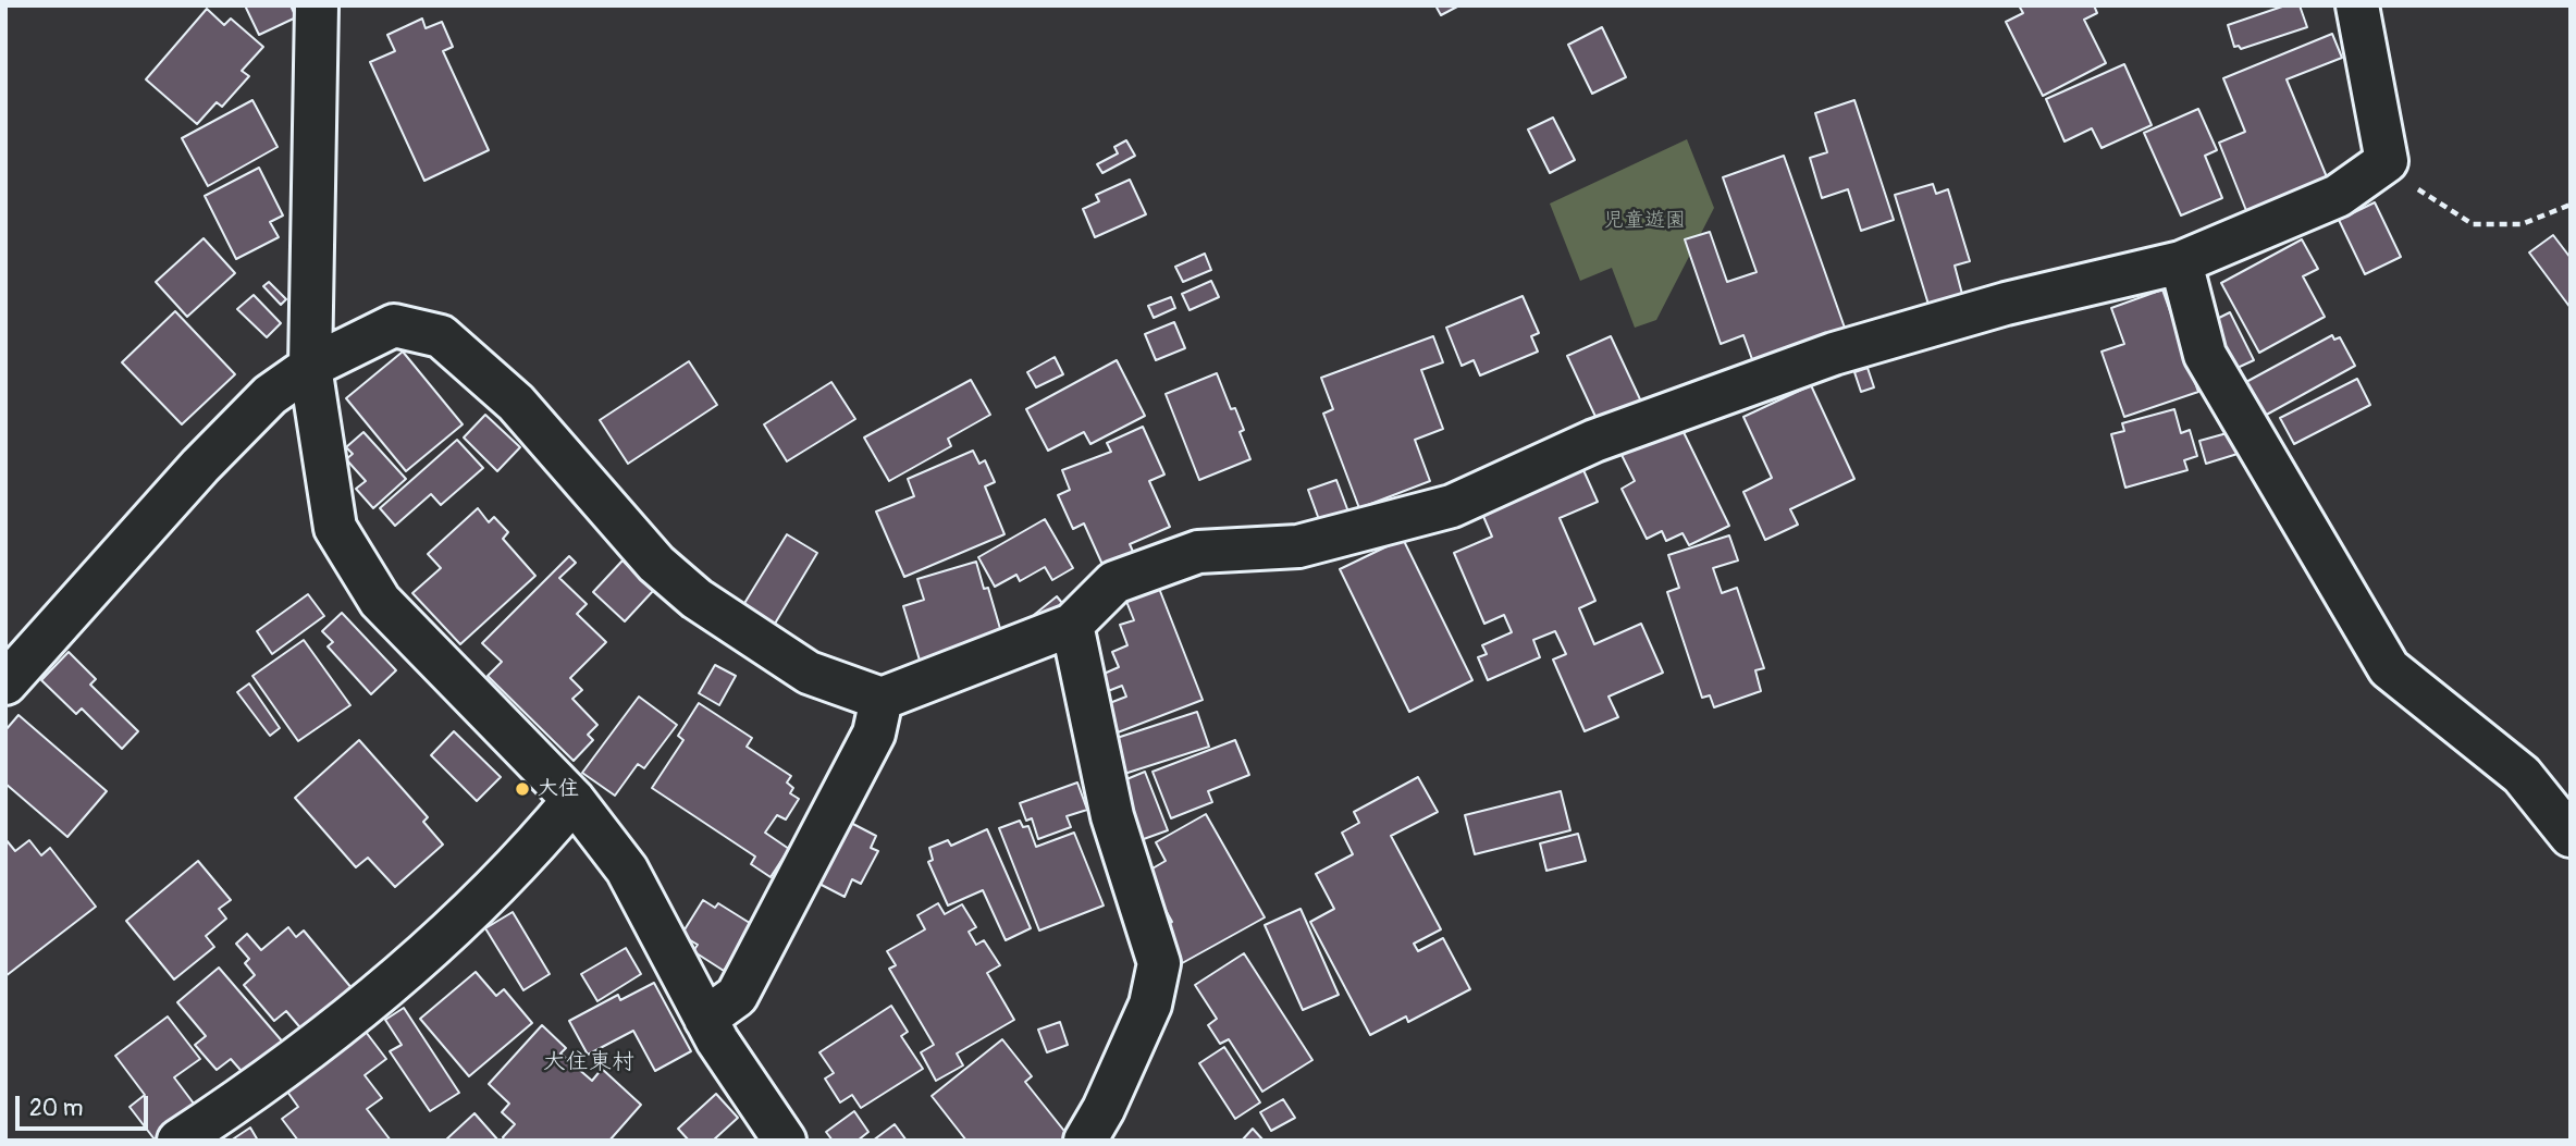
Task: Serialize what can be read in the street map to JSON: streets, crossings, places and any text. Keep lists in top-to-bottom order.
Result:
{
  "districts": ["大住東村"],
  "parks": ["児童遊園"],
  "places": ["大住"],
  "scale_bar": "20 m"
}
